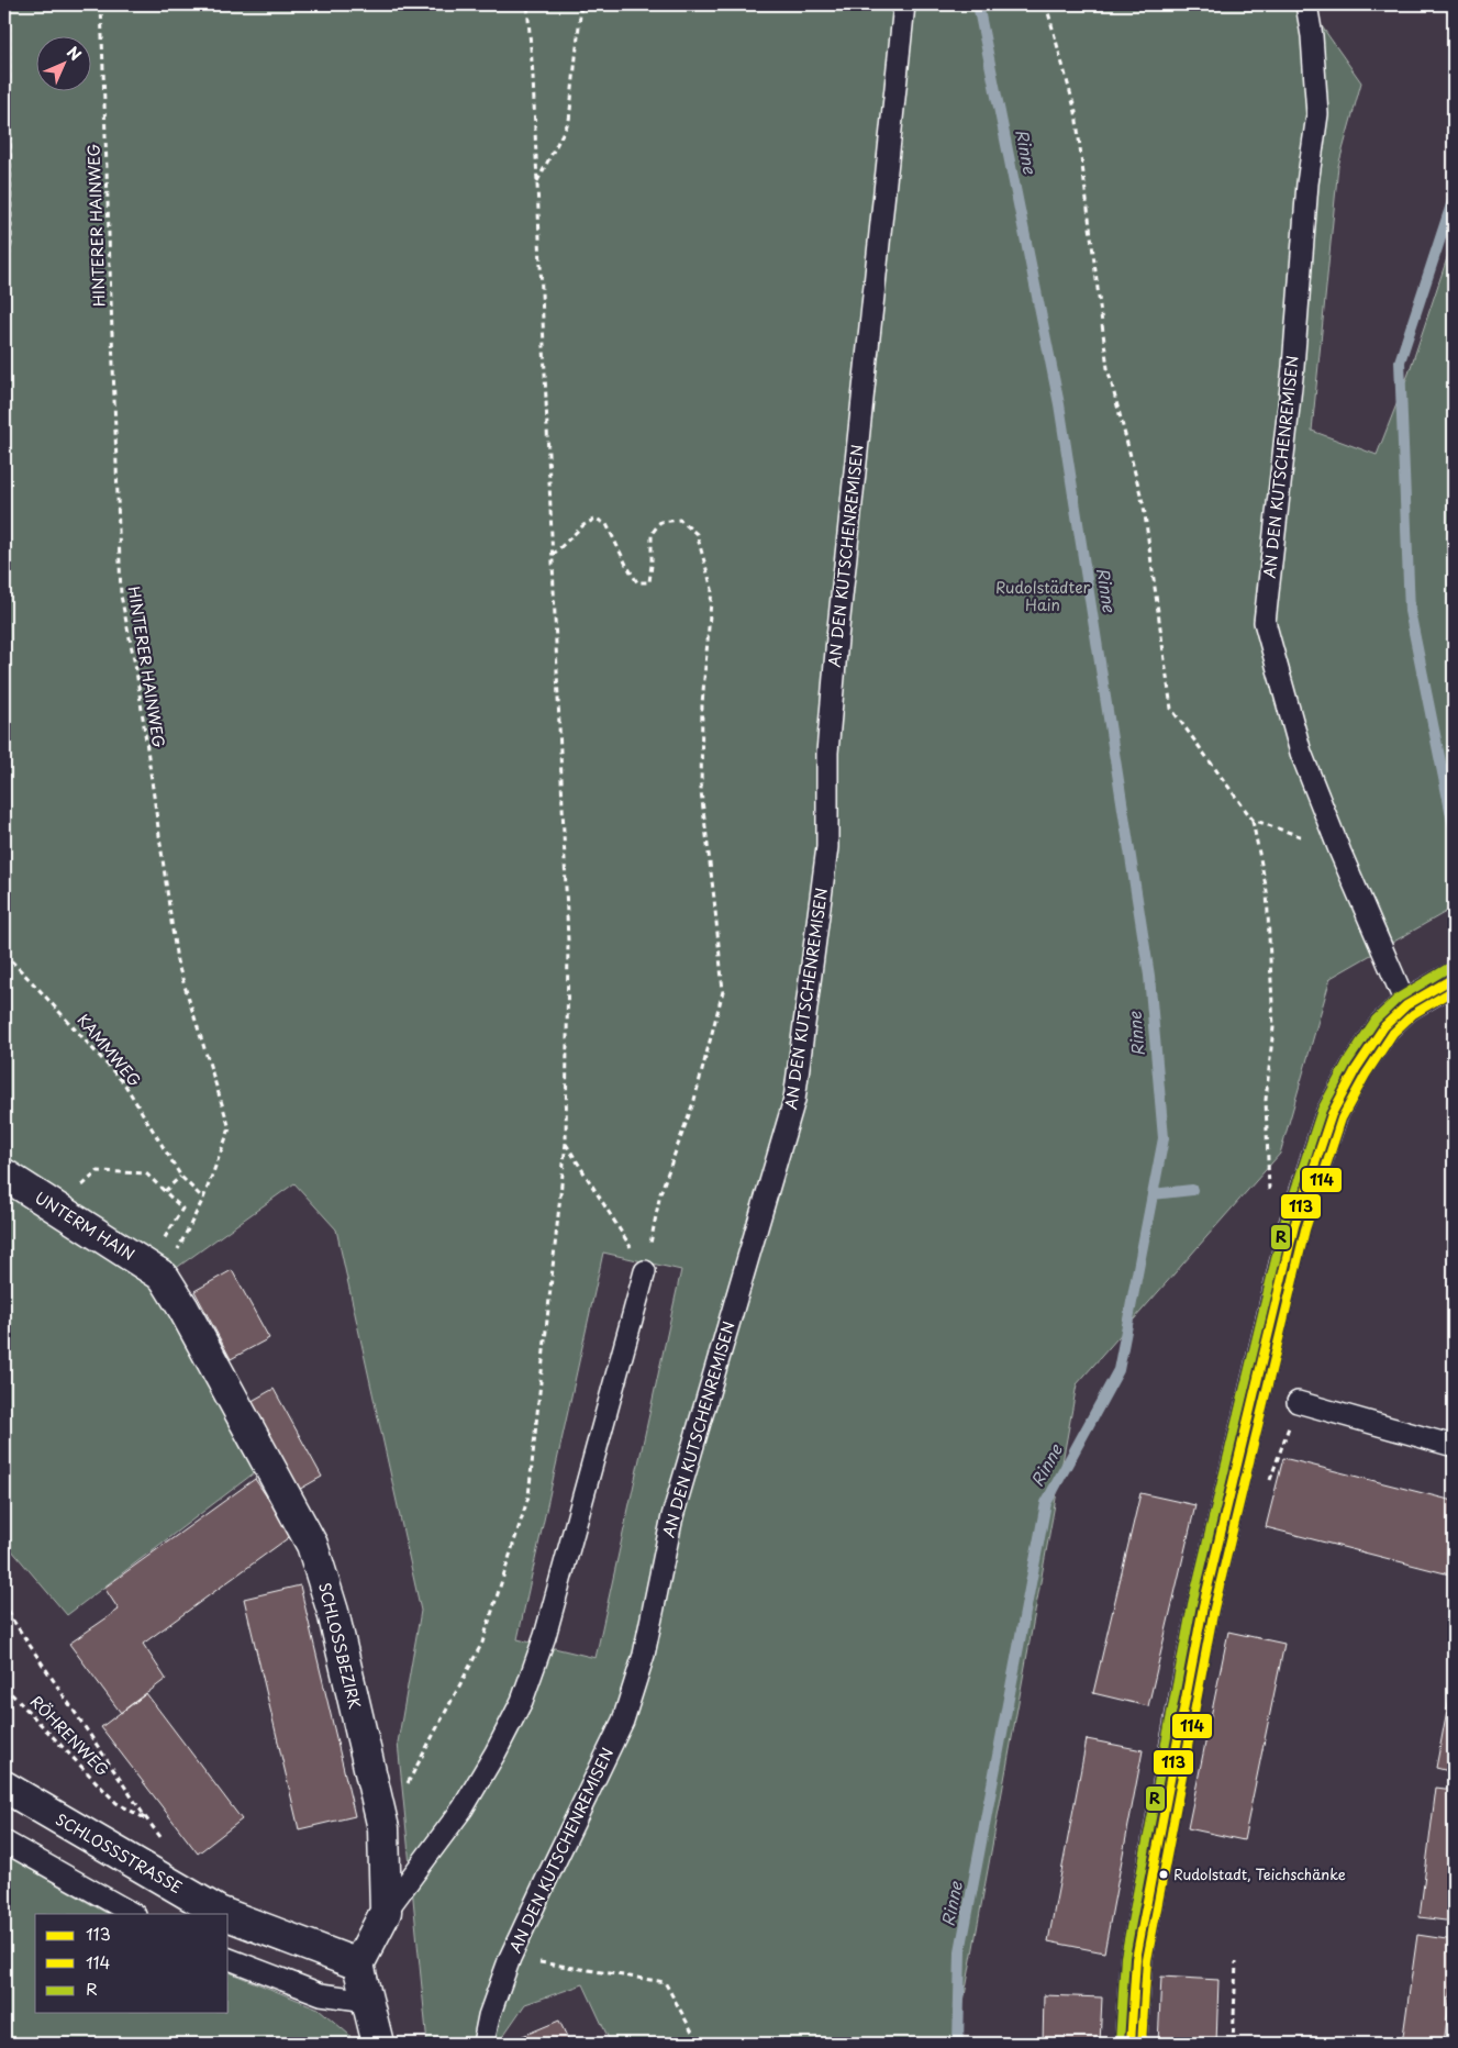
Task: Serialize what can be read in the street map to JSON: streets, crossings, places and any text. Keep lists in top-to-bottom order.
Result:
{
  "streets": {
    "street": ["UNTERM HAIN", "SCHLOSSBEZIRK", "SCHLOSSSTRASSE"],
    "lane": ["AN DEN KUTSCHENREMISEN"],
    "path": ["HINTERER HAINWEG", "KAMMWEG", "RÖHRENWEG"]
  },
  "crossings": [
    ["HINTERER HAINWEG", "KAMMWEG"],
    ["HINTERER HAINWEG", "UNTERM HAIN"],
    ["HINTERER HAINWEG", "SCHLOSSBEZIRK"],
    ["UNTERM HAIN", "SCHLOSSBEZIRK"],
    ["SCHLOSSBEZIRK", "SCHLOSSSTRASSE"]
  ],
  "water": ["Rinne"],
  "parks": ["Rudolstädter Hain"],
  "places": ["Rudolstadt, Teichschänke"],
  "lines": ["transit line R", "transit line 113", "transit line 114"],
  "legend": ["113", "114", "R"],
  "north": "top right"
}
